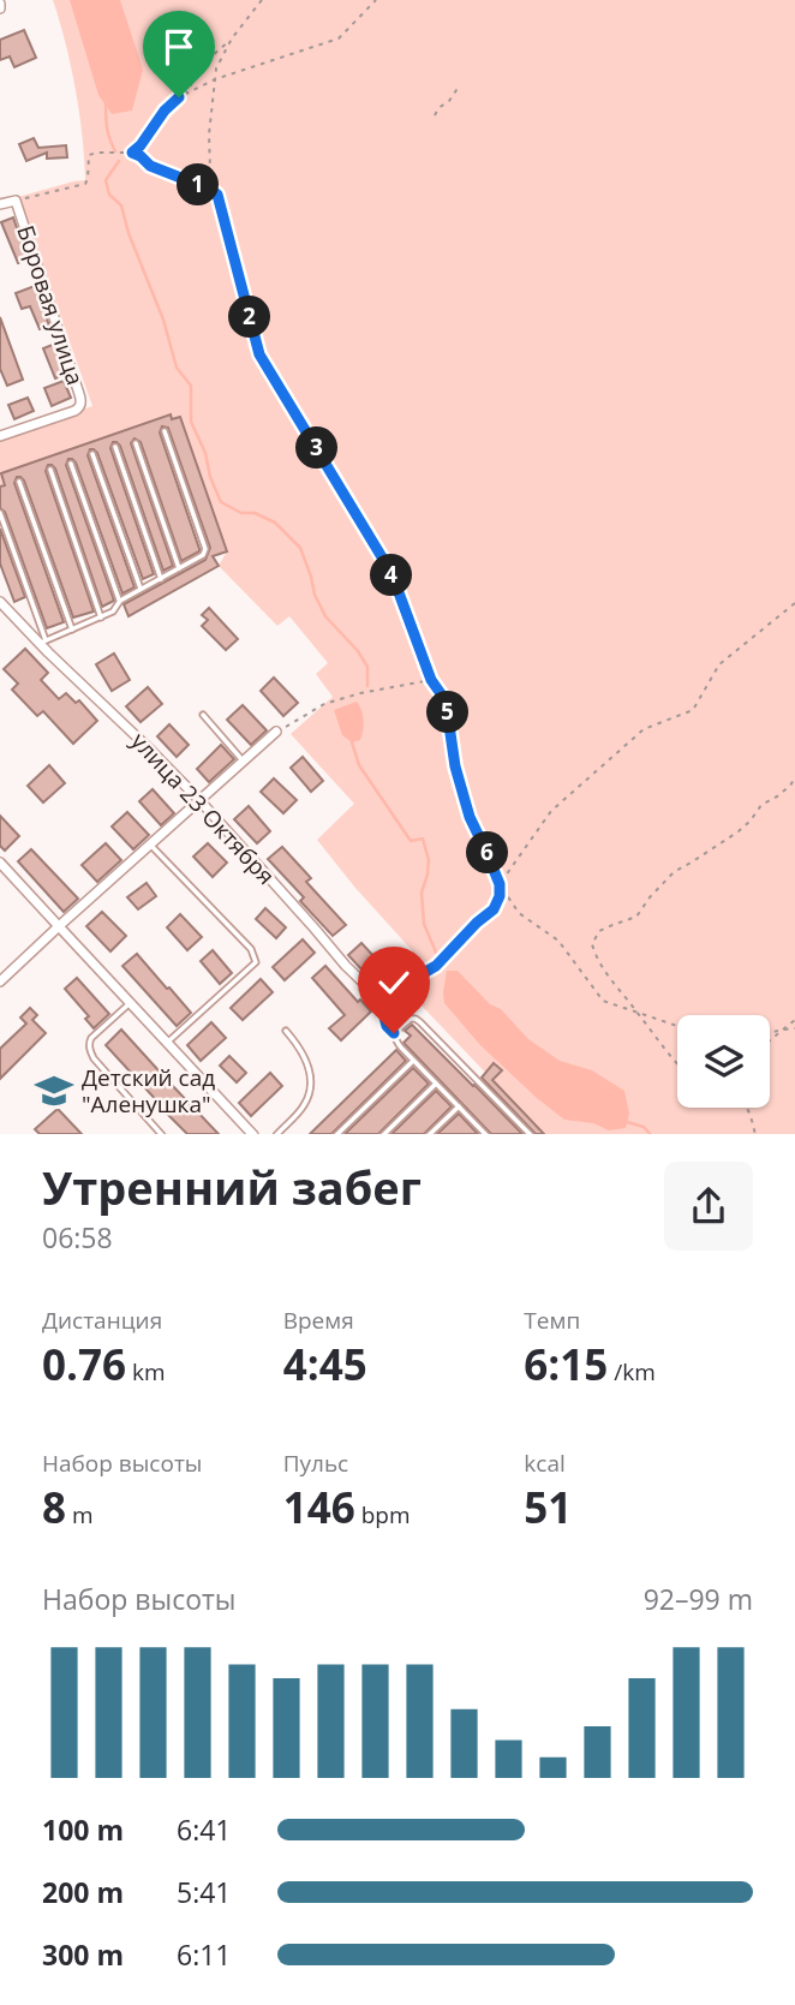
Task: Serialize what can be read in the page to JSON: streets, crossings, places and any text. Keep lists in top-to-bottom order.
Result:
{
  "streets": {
    "street": ["Боровая улица", "улица 23 Октября"]
  },
  "places": {
    "school or university": ["Детский сад \"Аленушка\""]
  },
  "page": {
    "pins": [
      "1",
      "2",
      "3",
      "4",
      "5",
      "6"
    ],
    "heading": ["Утренний забег", "06:58"],
    "stats": [
      ["Дистанция", "0.76 km"],
      ["Время", "4:45"],
      ["Темп", "6:15 /km"],
      ["Набор высоты", "8 m"],
      ["Пульс", "146 bpm"],
      ["kcal", "51"]
    ],
    "chart": ["Набор высоты", "92–99 m"],
    "list": [
      {
        "name": "100 m",
        "note": "6:41"
      },
      {
        "name": "200 m",
        "note": "5:41"
      },
      {
        "name": "300 m",
        "note": "6:11"
      }
    ]
  }
}
